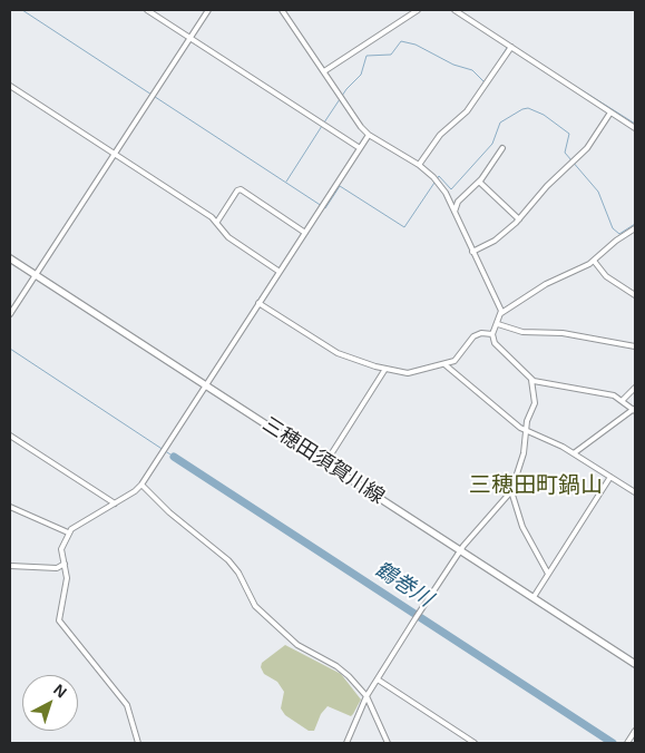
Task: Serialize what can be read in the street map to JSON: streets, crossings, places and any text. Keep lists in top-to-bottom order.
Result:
{
  "streets": {
    "main road": ["三穂田須賀川線"]
  },
  "districts": ["三穂田町鍋山"],
  "water": ["鶴巻川"],
  "north": "top right"
}
